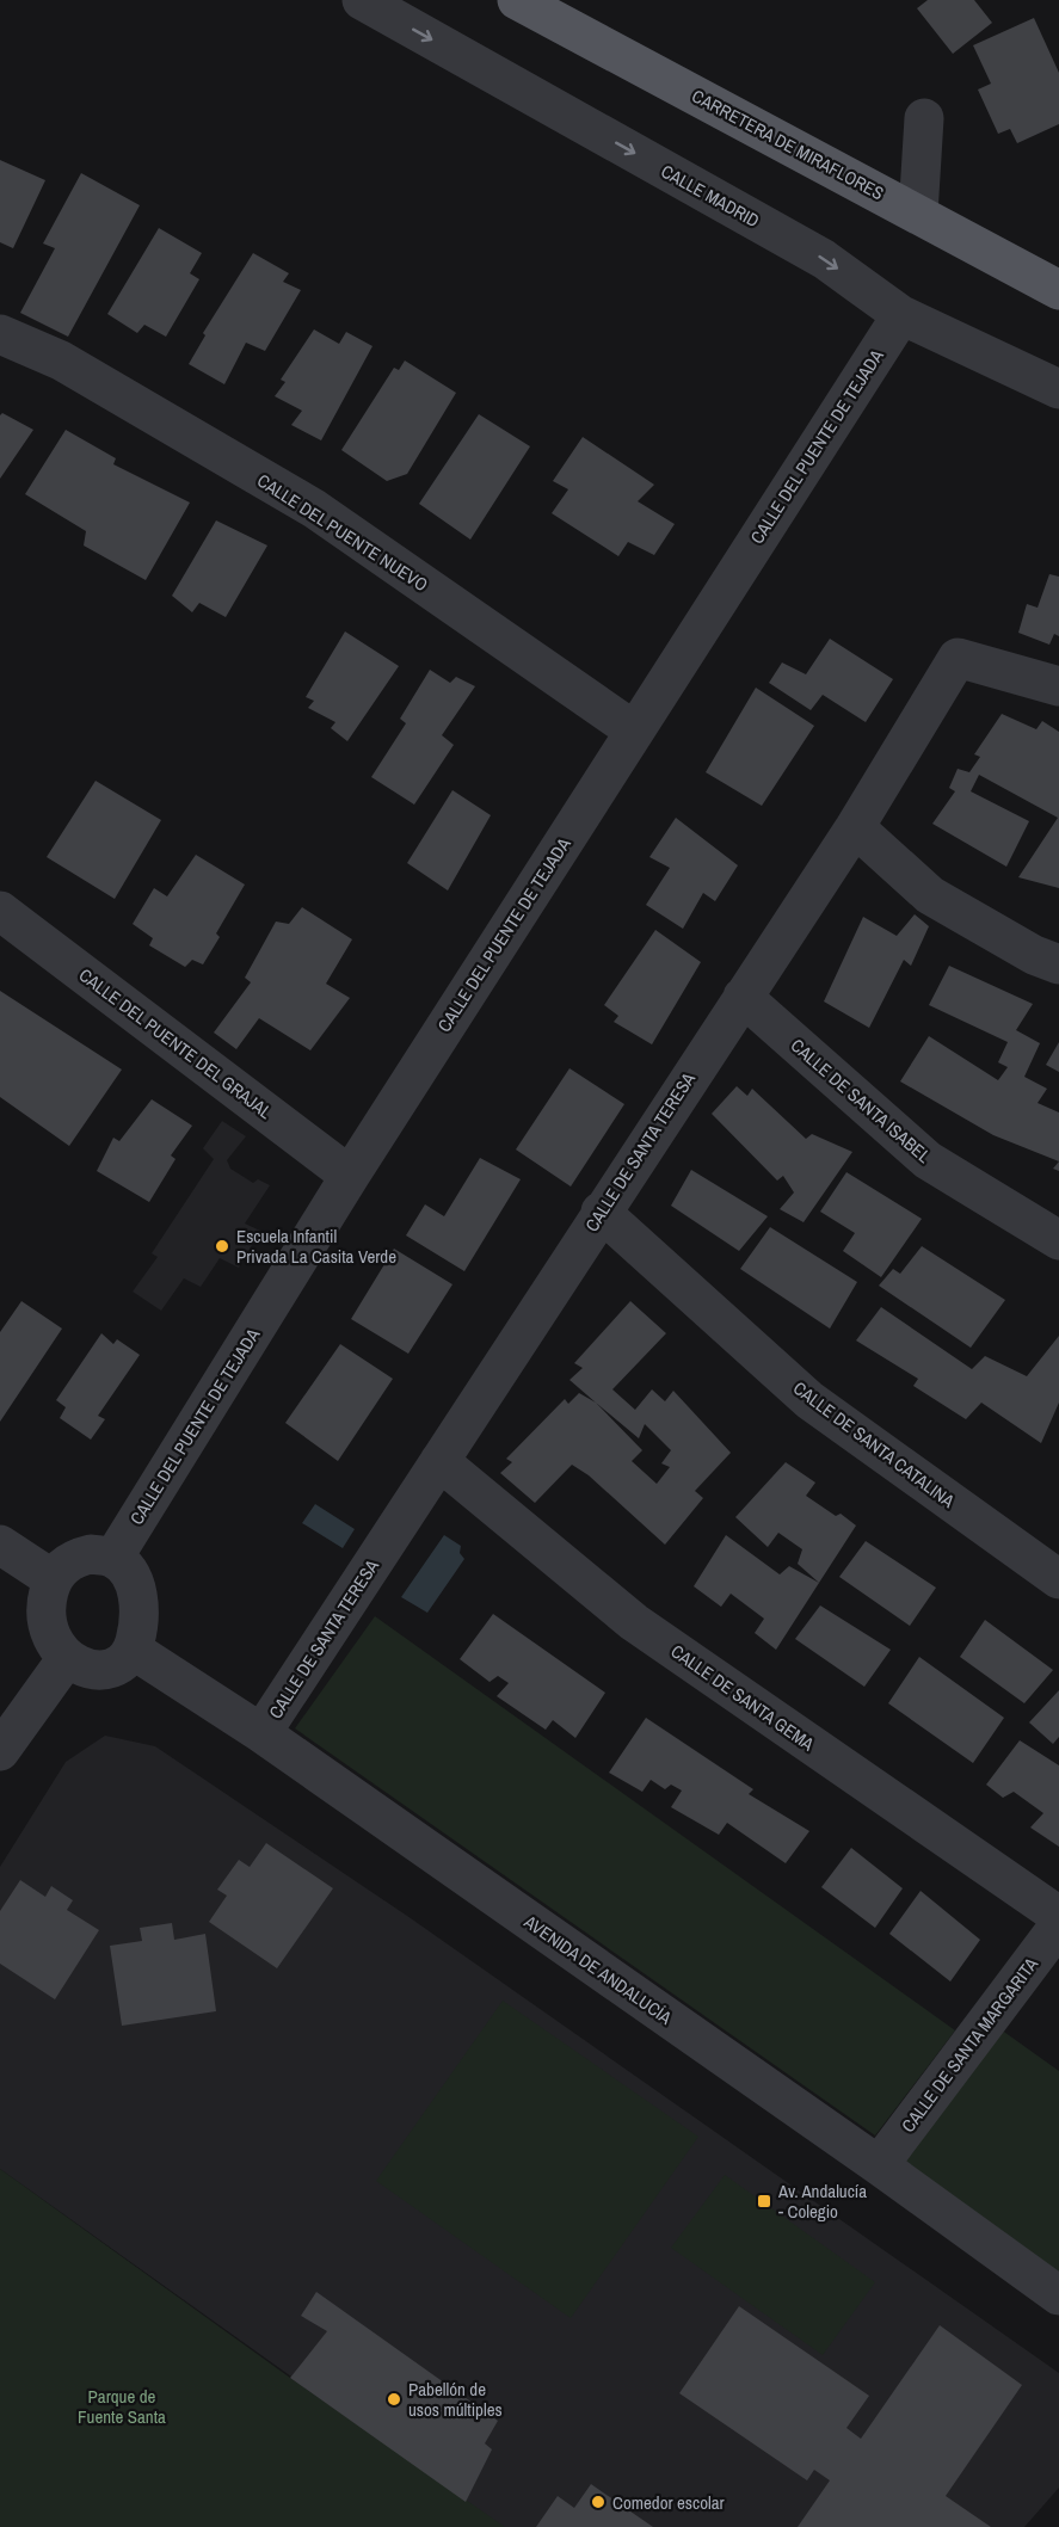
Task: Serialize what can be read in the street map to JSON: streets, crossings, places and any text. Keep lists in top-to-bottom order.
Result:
{
  "streets": {
    "main road": ["CARRETERA DE MIRAFLORES"],
    "street": [
      "CALLE MADRID",
      "CALLE DEL PUENTE DE TEJADA",
      "CALLE DEL PUENTE NUEVO",
      "CALLE DEL PUENTE DEL GRAJAL",
      "CALLE DE SANTA ISABEL",
      "CALLE DE SANTA TERESA",
      "CALLE DE SANTA CATALINA",
      "CALLE DE SANTA GEMA",
      "AVENIDA DE ANDALUCÍA",
      "CALLE DE SANTA MARGARITA"
    ]
  },
  "crossings": [
    ["CALLE MADRID", "CALLE DEL PUENTE DE TEJADA"],
    ["CALLE DEL PUENTE DE TEJADA", "CALLE DEL PUENTE NUEVO"],
    ["CALLE DEL PUENTE DE TEJADA", "CALLE DEL PUENTE DEL GRAJAL"],
    ["CALLE DEL PUENTE DE TEJADA", "AVENIDA DE ANDALUCÍA"],
    ["CALLE DE SANTA ISABEL", "CALLE DE SANTA TERESA"],
    ["CALLE DE SANTA TERESA", "CALLE DE SANTA CATALINA"],
    ["CALLE DE SANTA TERESA", "CALLE DE SANTA GEMA"],
    ["CALLE DE SANTA TERESA", "AVENIDA DE ANDALUCÍA"],
    ["AVENIDA DE ANDALUCÍA", "CALLE DE SANTA MARGARITA"]
  ],
  "one_way": ["CALLE MADRID"],
  "parks": ["Parque de Fuente Santa"],
  "places": {
    "other": ["Escuela Infantil Privada La Casita Verde", "Pabellón de usos múltiples", "Comedor escolar"],
    "transit": ["Av. Andalucía - Colegio"]
  }
}
